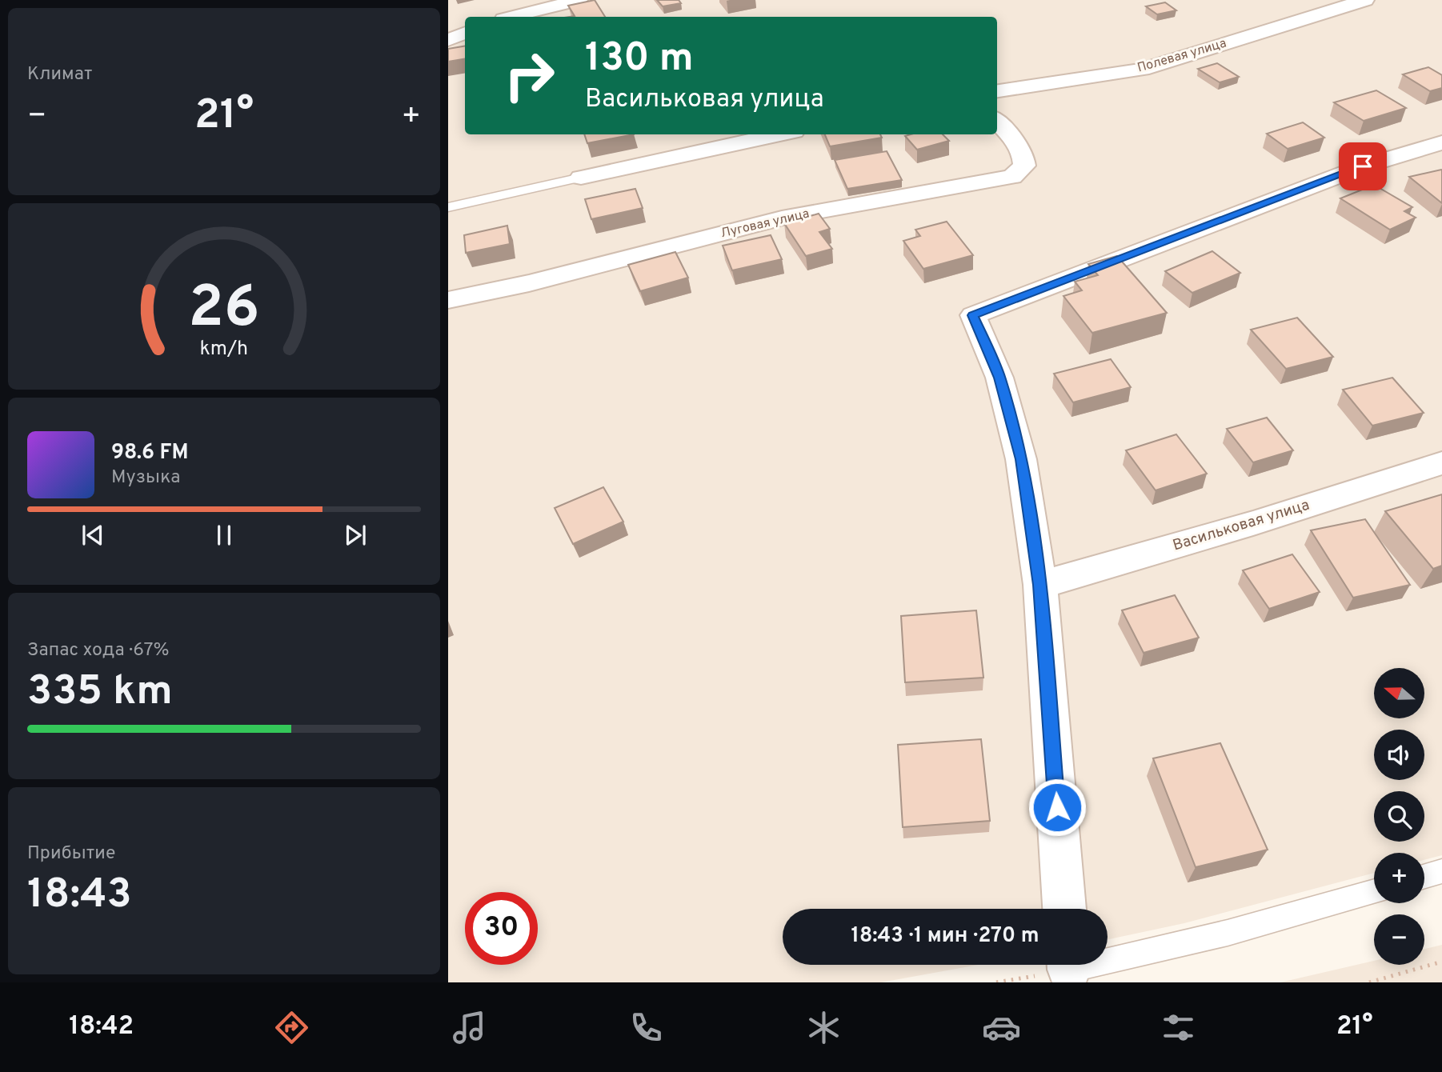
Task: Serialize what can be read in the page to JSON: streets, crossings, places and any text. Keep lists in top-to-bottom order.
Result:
{
  "streets": {
    "street": ["Полевая улица", "Луговая улица", "Васильковая улица"]
  },
  "north": "left",
  "page": {
    "tile": [
      "Климат",
      ["Запас хода · 67%", "335 km"],
      ["Прибытие", "18:43"]
    ],
    "turn": ["130 m", "Васильковая улица"],
    "heat": ["−", "21°", "+"],
    "song": ["98.6 FM", "Музыка"],
    "map_buttons": ["+", "−"],
    "limit": "30",
    "trip": "18:43 · 1 мин · 270 m",
    "tabs": ["18:42", "21°"],
    "gauge": ["26", "km/h"]
  }
}
